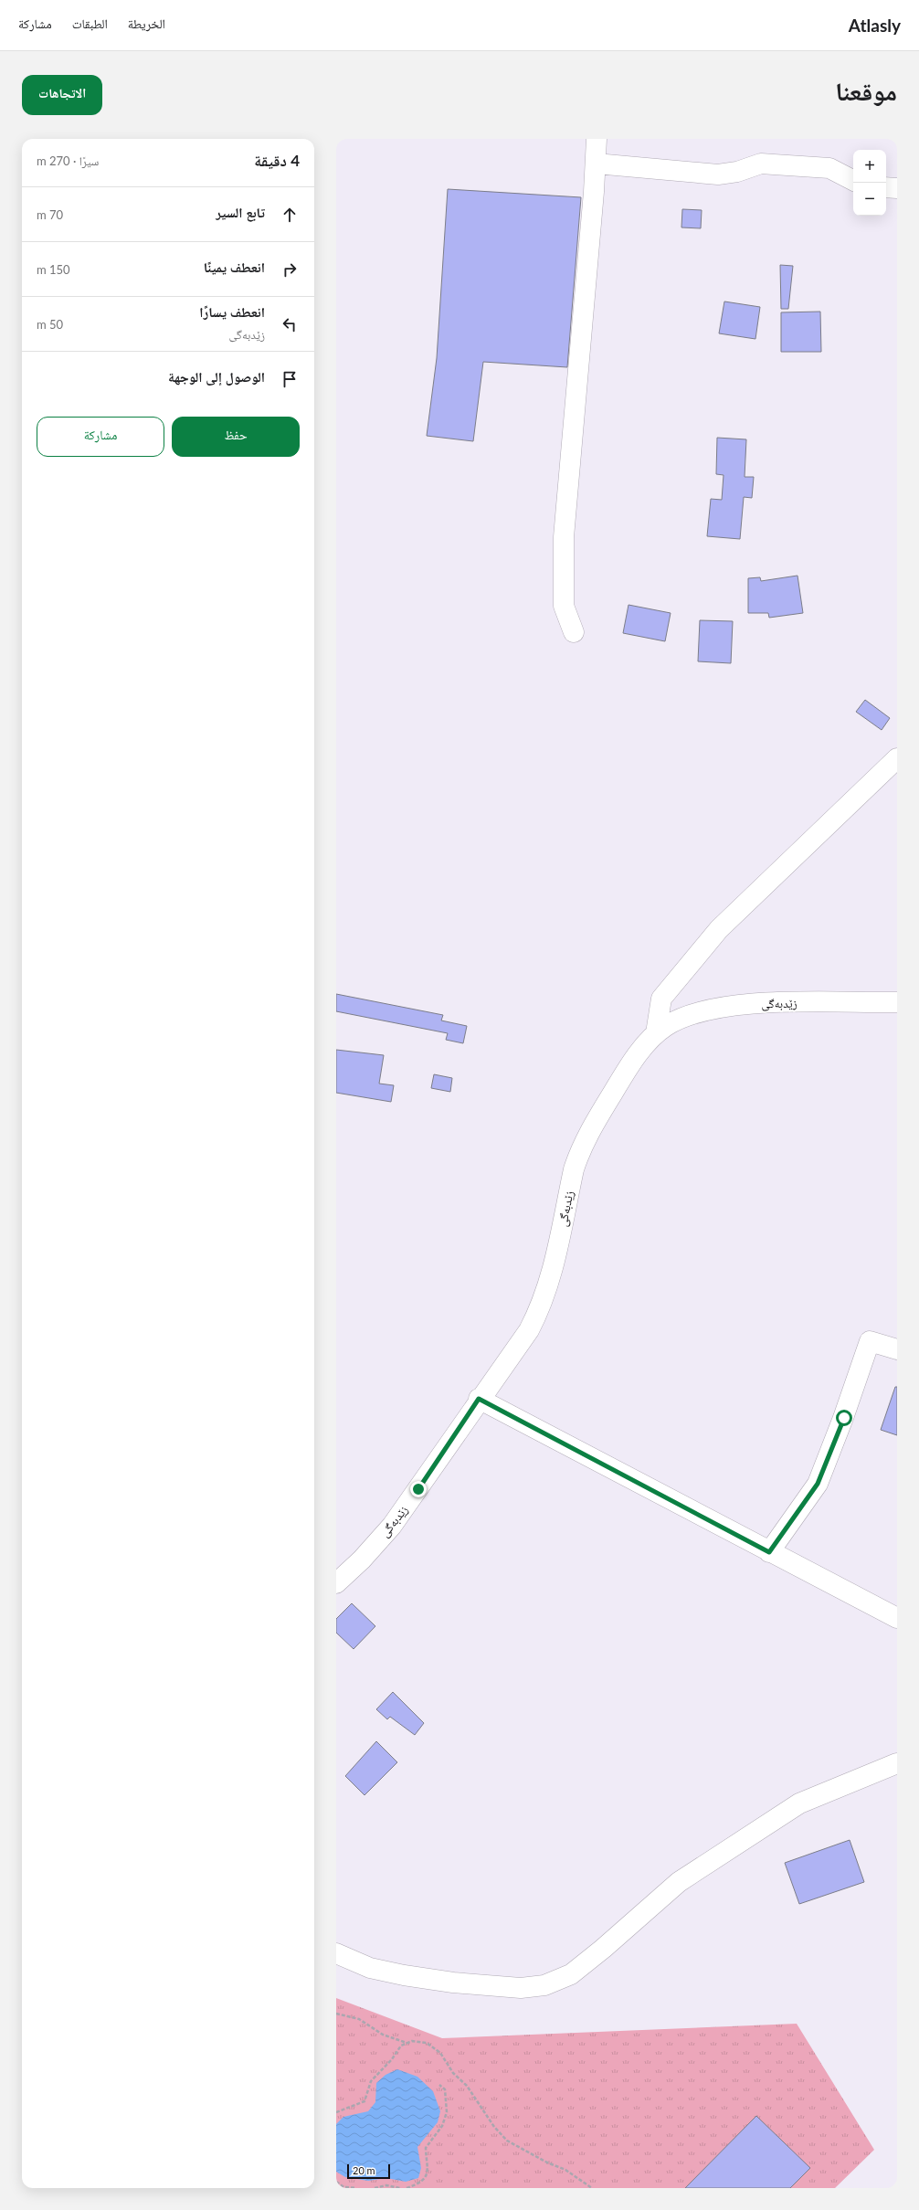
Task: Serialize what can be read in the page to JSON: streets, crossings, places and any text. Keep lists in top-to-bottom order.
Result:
{
  "streets": {
    "street": ["زێدبەگی"]
  },
  "scale_bar": "20 m",
  "page": {
    "header": "Atlasly",
    "nav": ["الخريطة", "الطبقات", "مشاركة"],
    "title": "موقعنا",
    "buttons": [
      "الاتجاهات",
      ["حفظ", "مشاركة"]
    ],
    "heading": ["4 دقيقة", "سيرًا · 270 m"],
    "map_buttons": ["+", "−"],
    "list": [
      ["تابع السير", "70 m"],
      ["انعطف يمينًا", "150 m"],
      ["انعطف يسارًا", "زێدبەگی", "50 m"],
      "الوصول إلى الوجهة"
    ],
    "scale": "20 m"
  }
}
